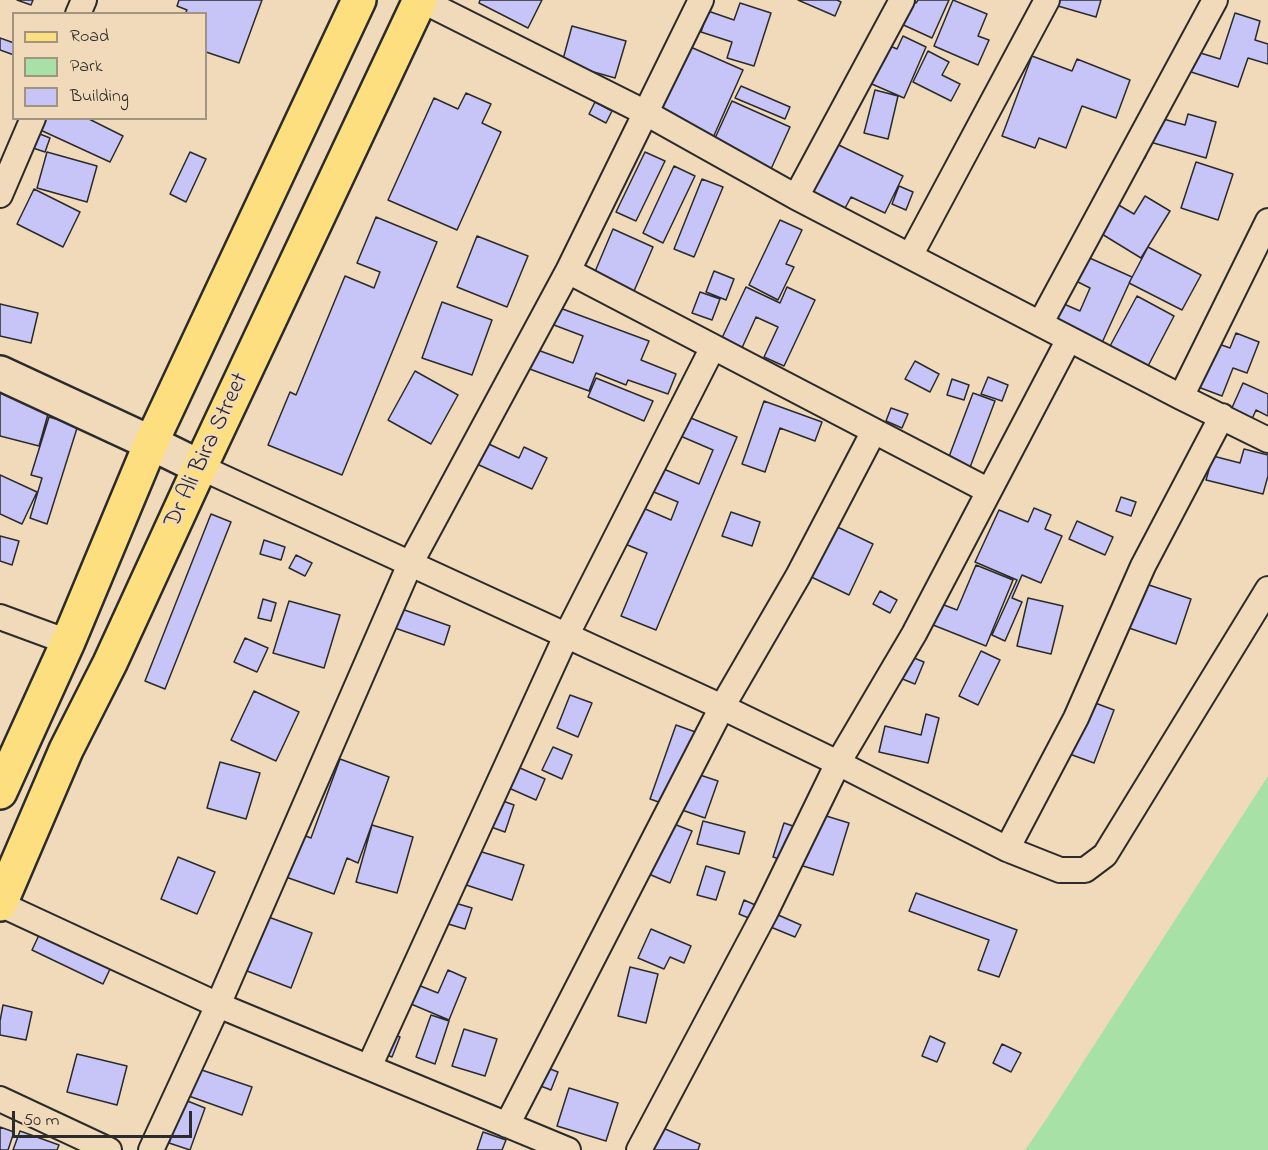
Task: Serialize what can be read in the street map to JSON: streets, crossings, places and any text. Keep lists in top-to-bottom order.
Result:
{
  "streets": {
    "main road": ["Dr Ali Bira Street"]
  },
  "legend": ["Road", "Park", "Building"],
  "scale_bar": "50 m"
}
